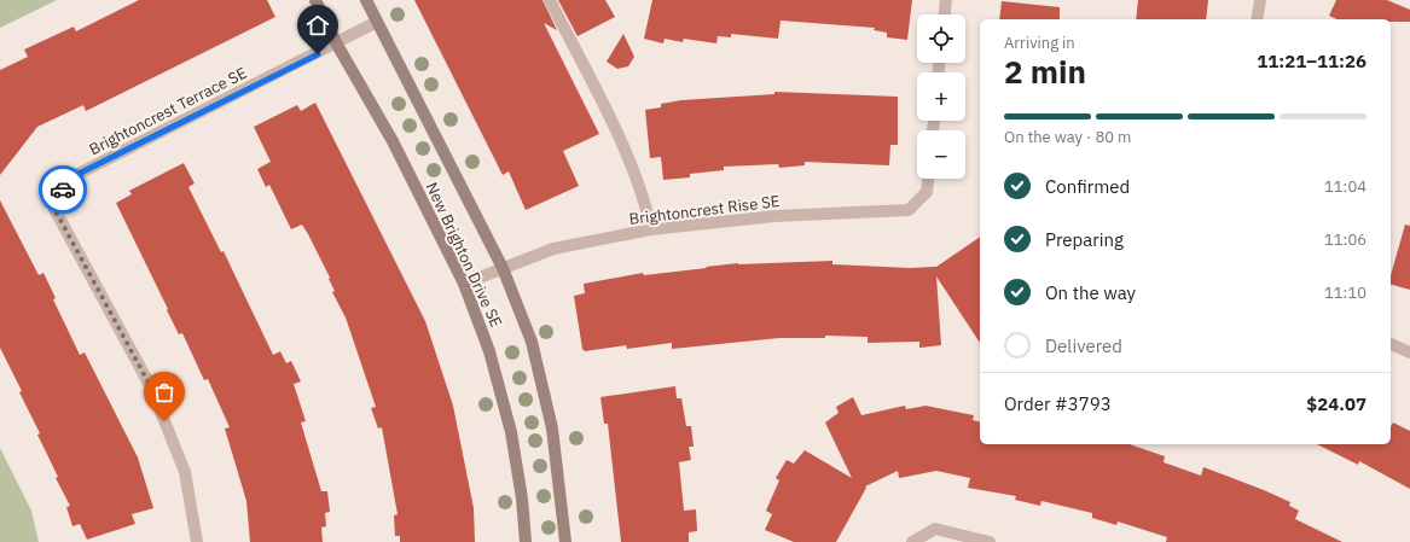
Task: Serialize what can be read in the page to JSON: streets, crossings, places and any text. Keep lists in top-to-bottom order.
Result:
{
  "streets": {
    "street": ["Brightoncrest Terrace SE", "Brightoncrest Rise SE", "New Brighton Drive SE"]
  },
  "crossings": [
    ["Brightoncrest Terrace SE", "New Brighton Drive SE"],
    ["Brightoncrest Rise SE", "New Brighton Drive SE"]
  ],
  "page": {
    "map_buttons": ["+", "−"],
    "heading": ["2 min", "Arriving in", "11:21–11:26"],
    "panel": ["Order #3793", "$24.07"],
    "bar": "On the way · 80 m",
    "list": [
      ["Confirmed", "11:04"],
      ["Preparing", "11:06"],
      ["On the way", "11:10"],
      "Delivered"
    ]
  }
}
